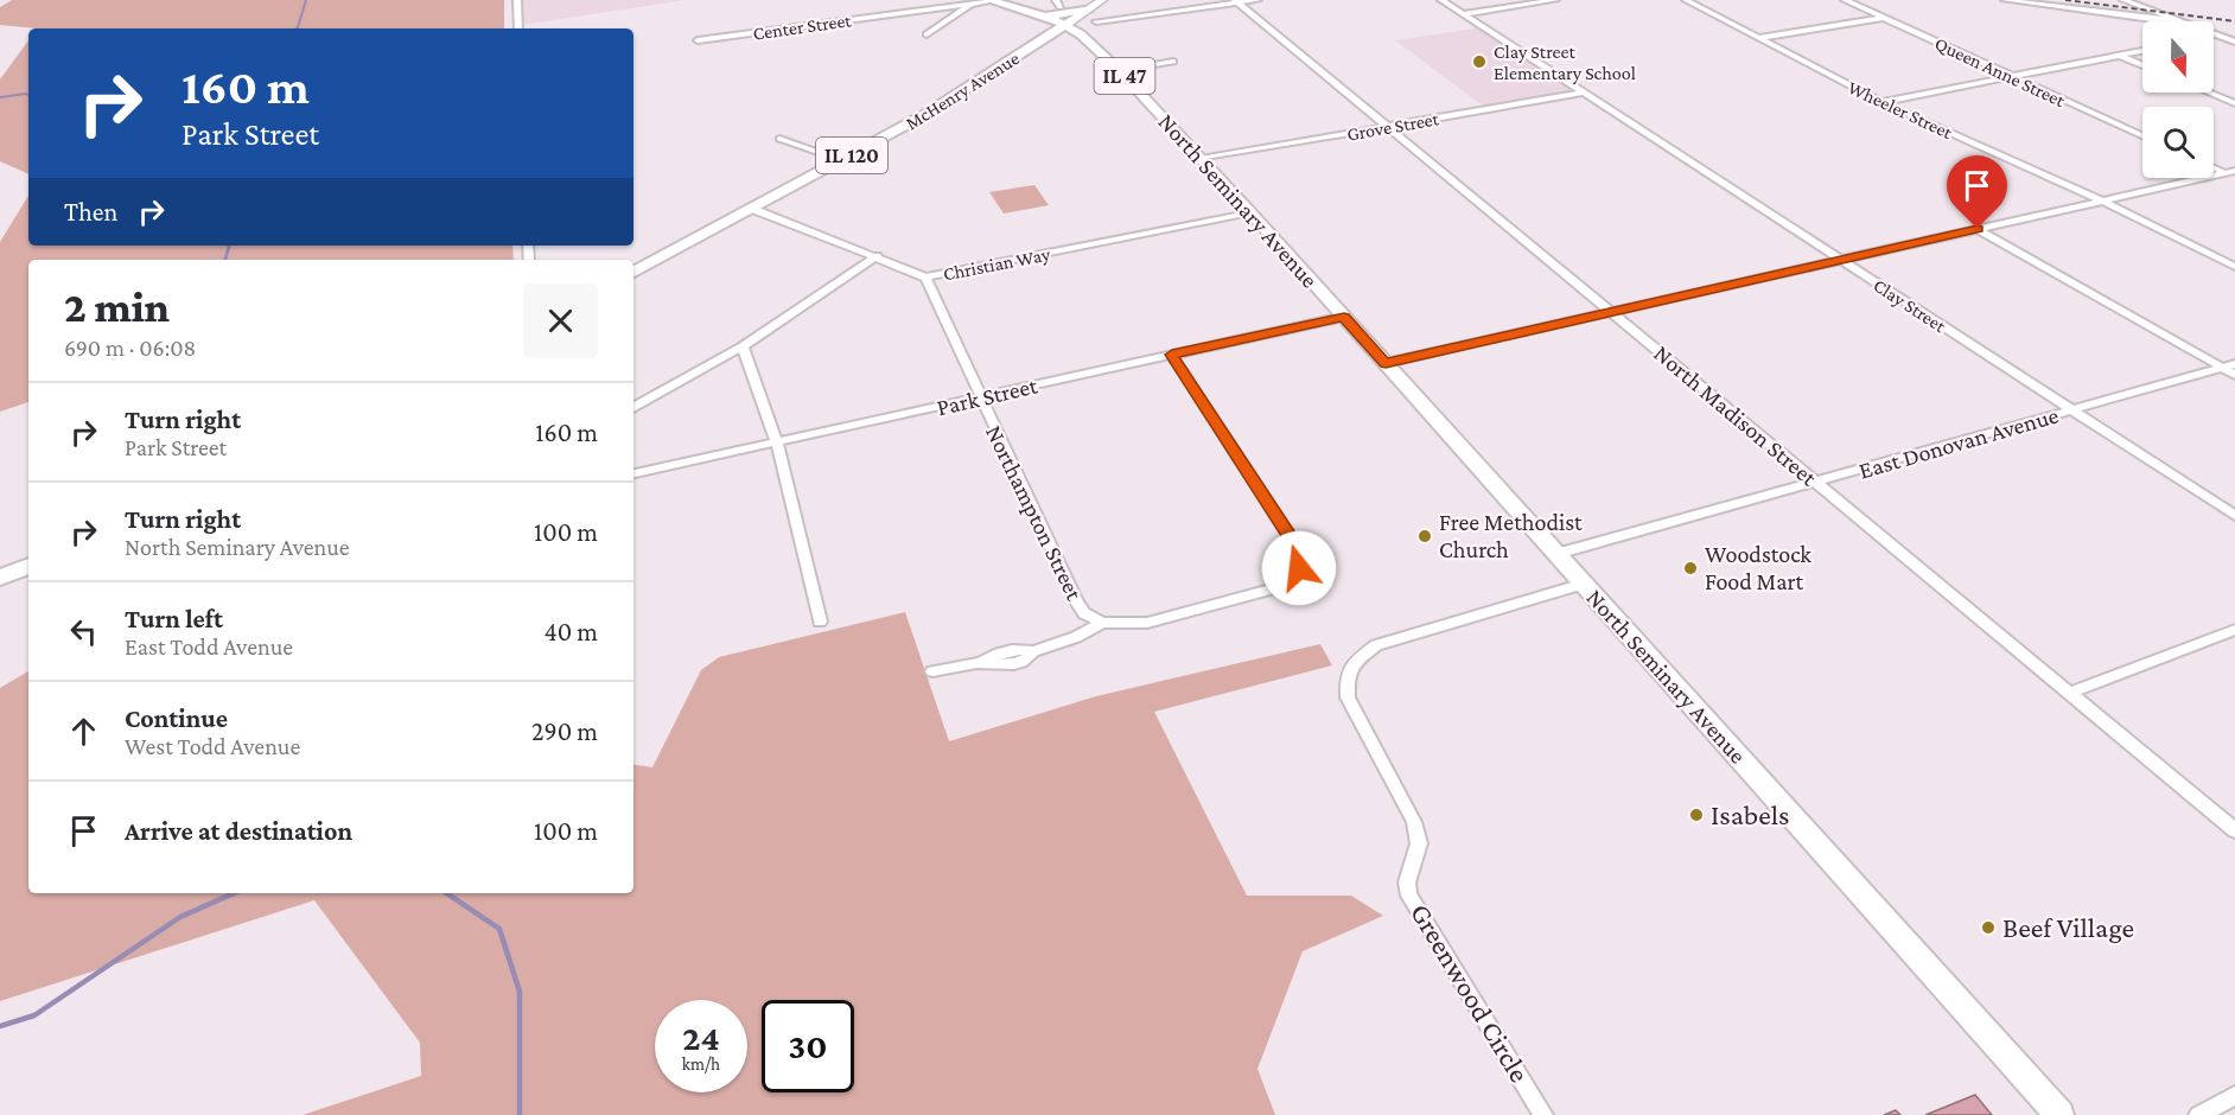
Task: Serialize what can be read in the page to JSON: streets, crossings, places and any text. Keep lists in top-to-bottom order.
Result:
{
  "streets": {
    "main road": [
      "IL 47",
      "McHenry Avenue",
      "IL 120",
      "North Seminary Avenue"
    ],
    "street": [
      "Center Street",
      "Queen Anne Street",
      "Wheeler Street",
      "Grove Street",
      "Christian Way",
      "Clay Street",
      "Park Street",
      "North Madison Street",
      "East Donovan Avenue",
      "Northampton Street",
      "Greenwood Circle"
    ]
  },
  "crossings": [
    ["Center Street", "IL 47"],
    ["IL 47", "McHenry Avenue"],
    ["IL 47", "North Seminary Avenue"],
    ["McHenry Avenue", "North Seminary Avenue"],
    ["McHenry Avenue", "Christian Way"],
    ["Grove Street", "North Seminary Avenue"],
    ["Grove Street", "Clay Street"],
    ["Grove Street", "North Madison Street"],
    ["North Seminary Avenue", "Christian Way"],
    ["North Seminary Avenue", "Park Street"],
    ["North Seminary Avenue", "East Donovan Avenue"],
    ["North Seminary Avenue", "Greenwood Circle"],
    ["Christian Way", "Northampton Street"],
    ["Clay Street", "East Donovan Avenue"],
    ["Park Street", "Northampton Street"],
    ["North Madison Street", "East Donovan Avenue"]
  ],
  "places": [
    "Clay Street Elementary School",
    "Free Methodist Church",
    "Woodstock Food Mart",
    "Isabels",
    "Beef Village"
  ],
  "north": "bottom",
  "page": {
    "turn": ["160 m", "Park Street"],
    "then": "Then",
    "heading": ["2 min", "690 m · 06:08"],
    "list": [
      {
        "name": "Turn right",
        "note": "Park Street",
        "value": "160 m"
      },
      {
        "name": "Turn right",
        "note": "North Seminary Avenue",
        "value": "100 m"
      },
      {
        "name": "Turn left",
        "note": "East Todd Avenue",
        "value": "40 m"
      },
      {
        "name": "Continue",
        "note": "West Todd Avenue",
        "value": "290 m"
      },
      {
        "name": "Arrive at destination",
        "value": "100 m"
      }
    ],
    "speed": "24 km/h",
    "limit": "30"
  }
}
